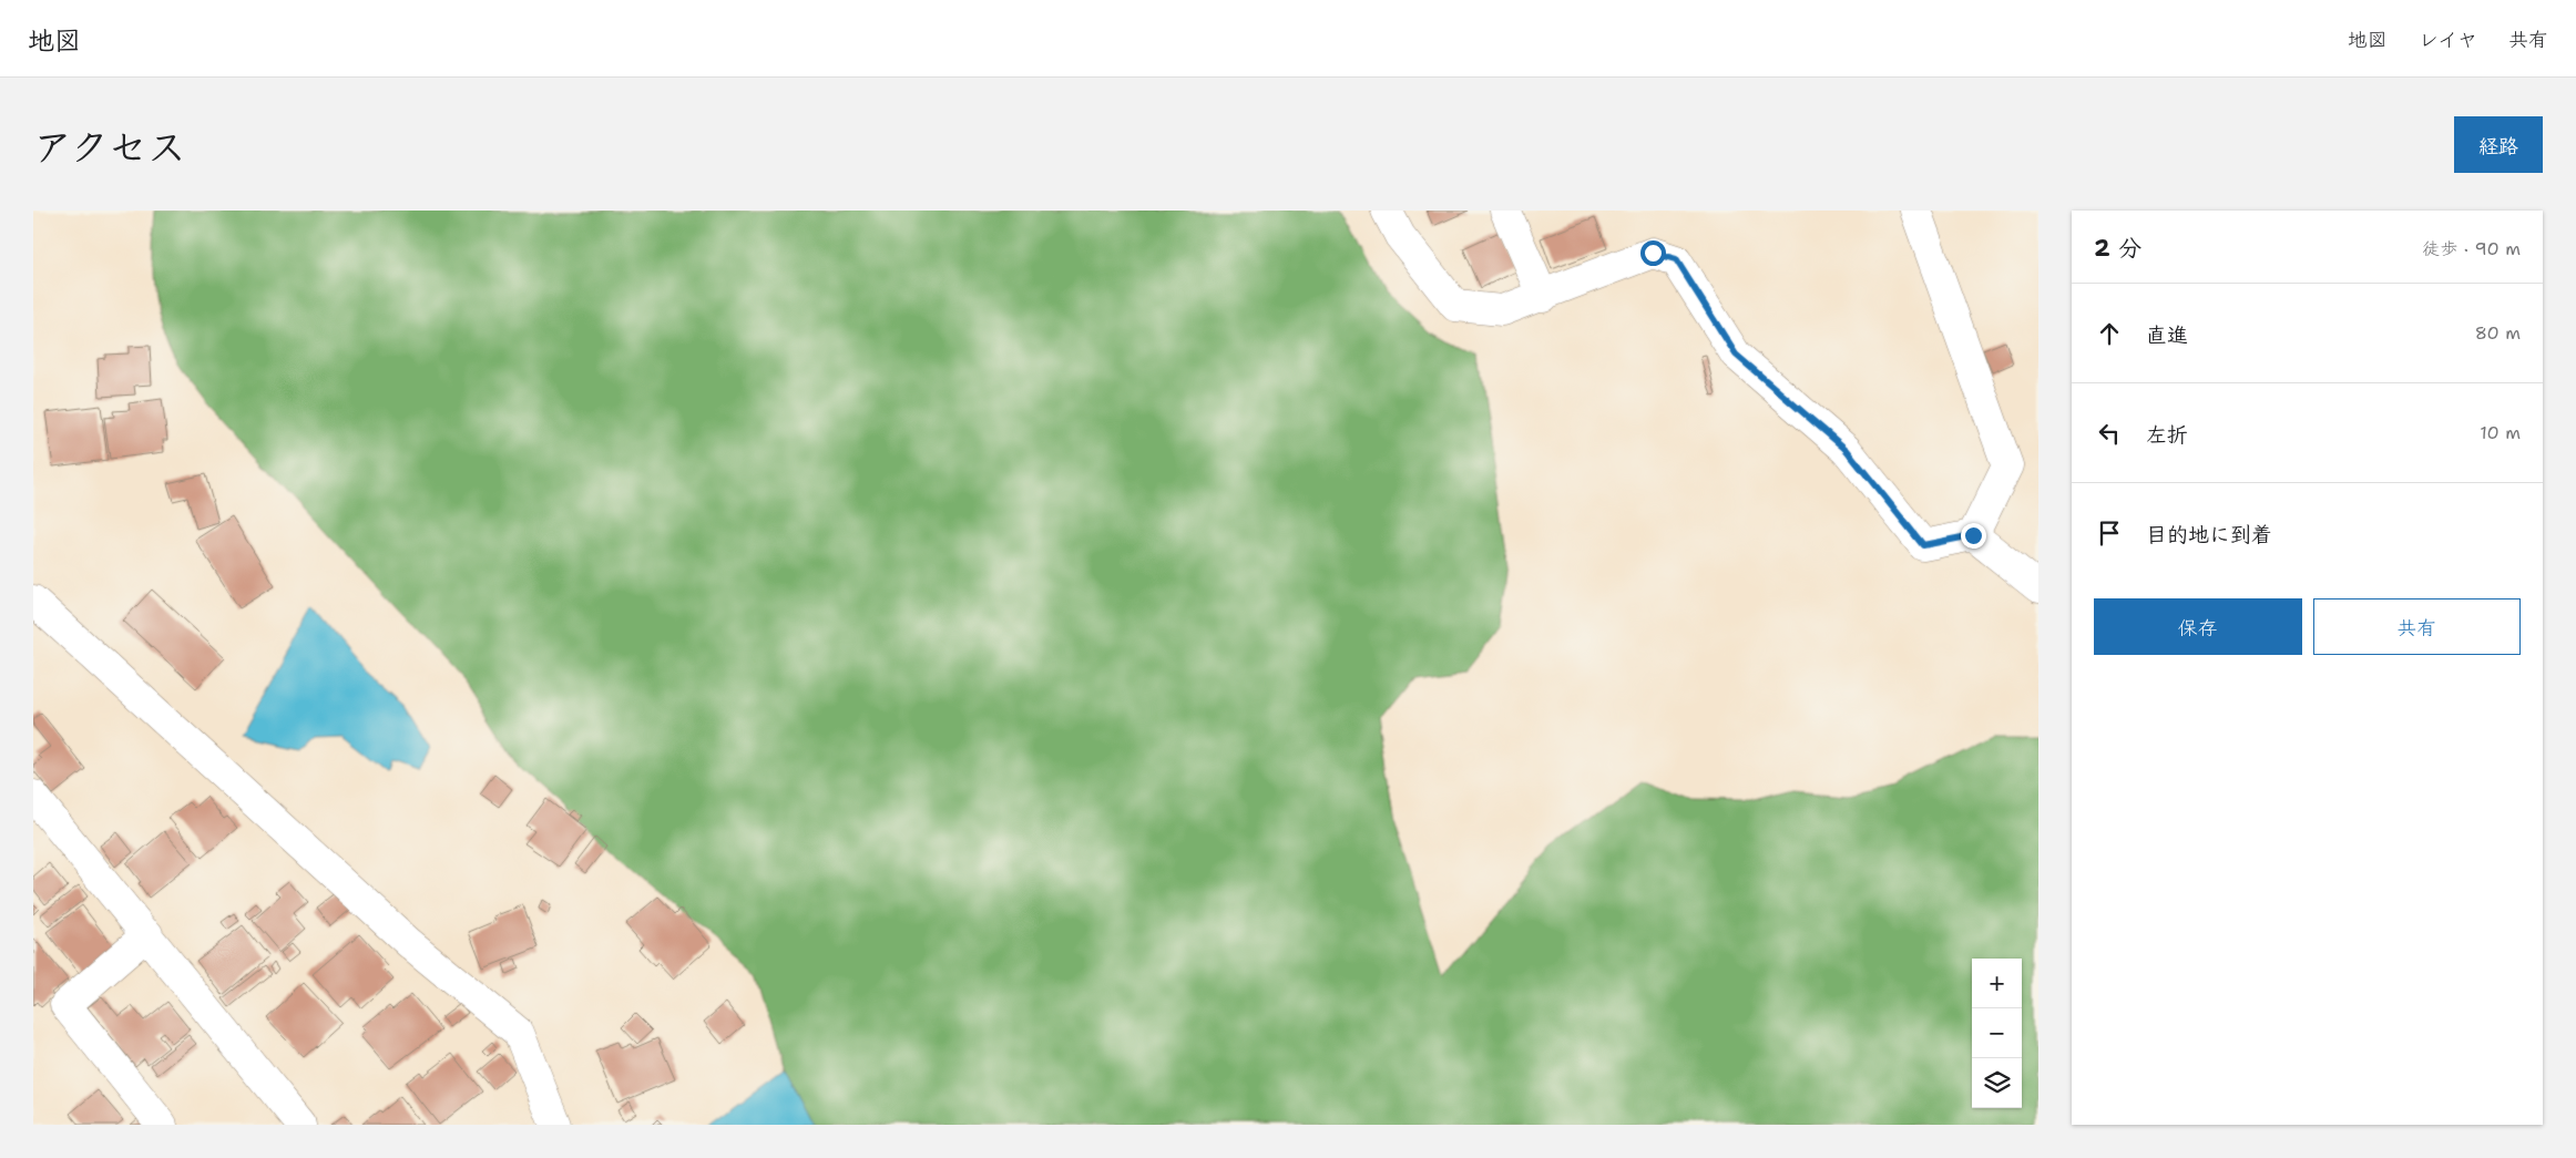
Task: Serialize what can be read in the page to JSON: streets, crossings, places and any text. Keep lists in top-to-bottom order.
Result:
{
  "page": {
    "header": "地図",
    "nav": ["地図", "レイヤ", "共有"],
    "title": "アクセス",
    "buttons": [
      "経路",
      ["保存", "共有"]
    ],
    "heading": ["2 分", "徒歩 · 90 m"],
    "list": [
      ["直進", "80 m"],
      ["左折", "10 m"],
      "目的地に到着"
    ],
    "map_buttons": ["+", "−"]
  }
}
